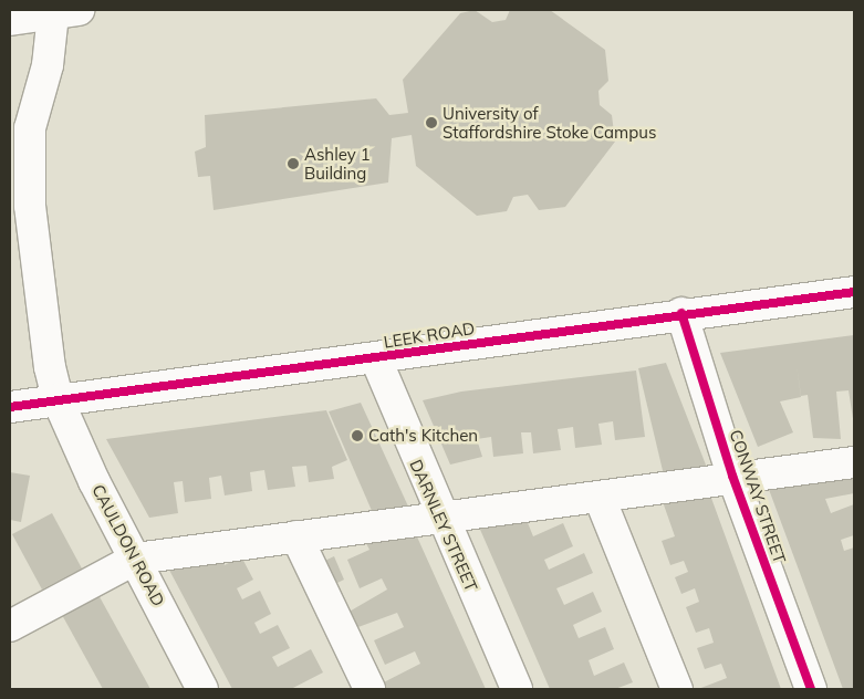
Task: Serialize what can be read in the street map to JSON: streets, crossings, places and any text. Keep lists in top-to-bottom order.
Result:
{
  "streets": {
    "main road": [
      "LEEK ROAD",
      "CONWAY STREET",
      "DARNLEY STREET",
      "CAULDON ROAD"
    ]
  },
  "crossings": [
    ["LEEK ROAD", "CONWAY STREET"],
    ["LEEK ROAD", "DARNLEY STREET"],
    ["LEEK ROAD", "CAULDON ROAD"]
  ],
  "places": ["University of Staffordshire Stoke Campus", "Ashley 1 Building", "Cath's Kitchen"]
}
